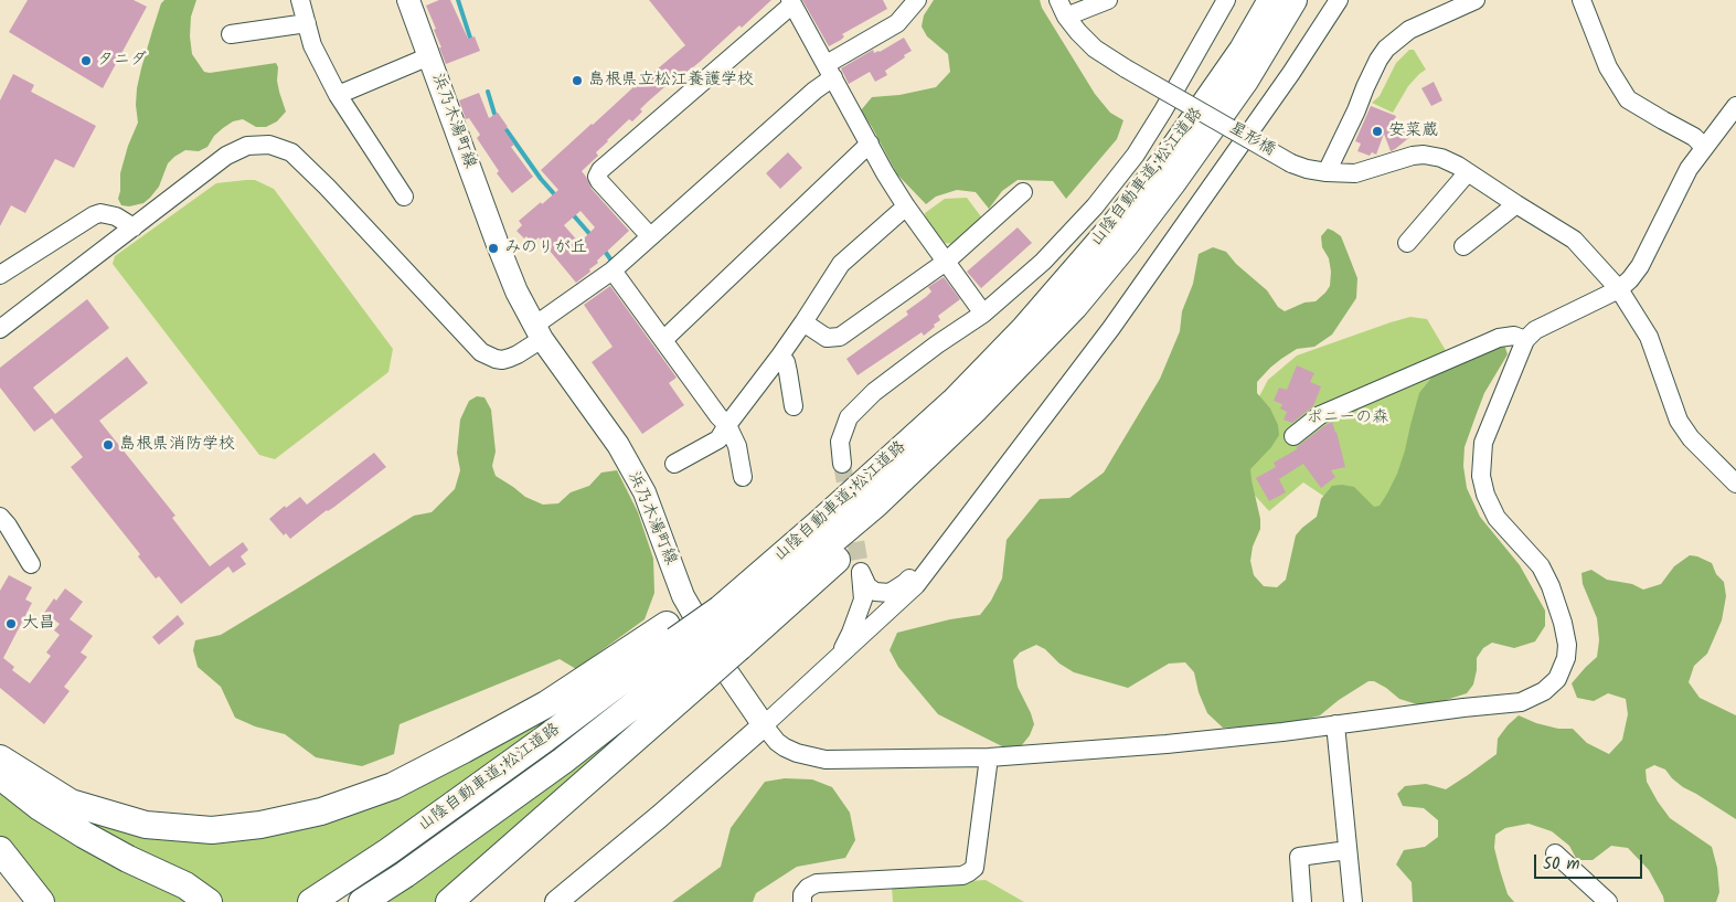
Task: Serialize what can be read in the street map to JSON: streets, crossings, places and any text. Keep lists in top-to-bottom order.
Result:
{
  "streets": {
    "highway": ["山陰自動車道;松江道路"],
    "main road": ["浜乃木湯町線"],
    "street": ["星形橋"]
  },
  "parks": ["ポニーの森"],
  "places": [
    "タニダ",
    "島根県立松江養護学校",
    "安菜蔵",
    "みのりが丘",
    "島根県消防学校",
    "大昌"
  ],
  "scale_bar": "50 m"
}
